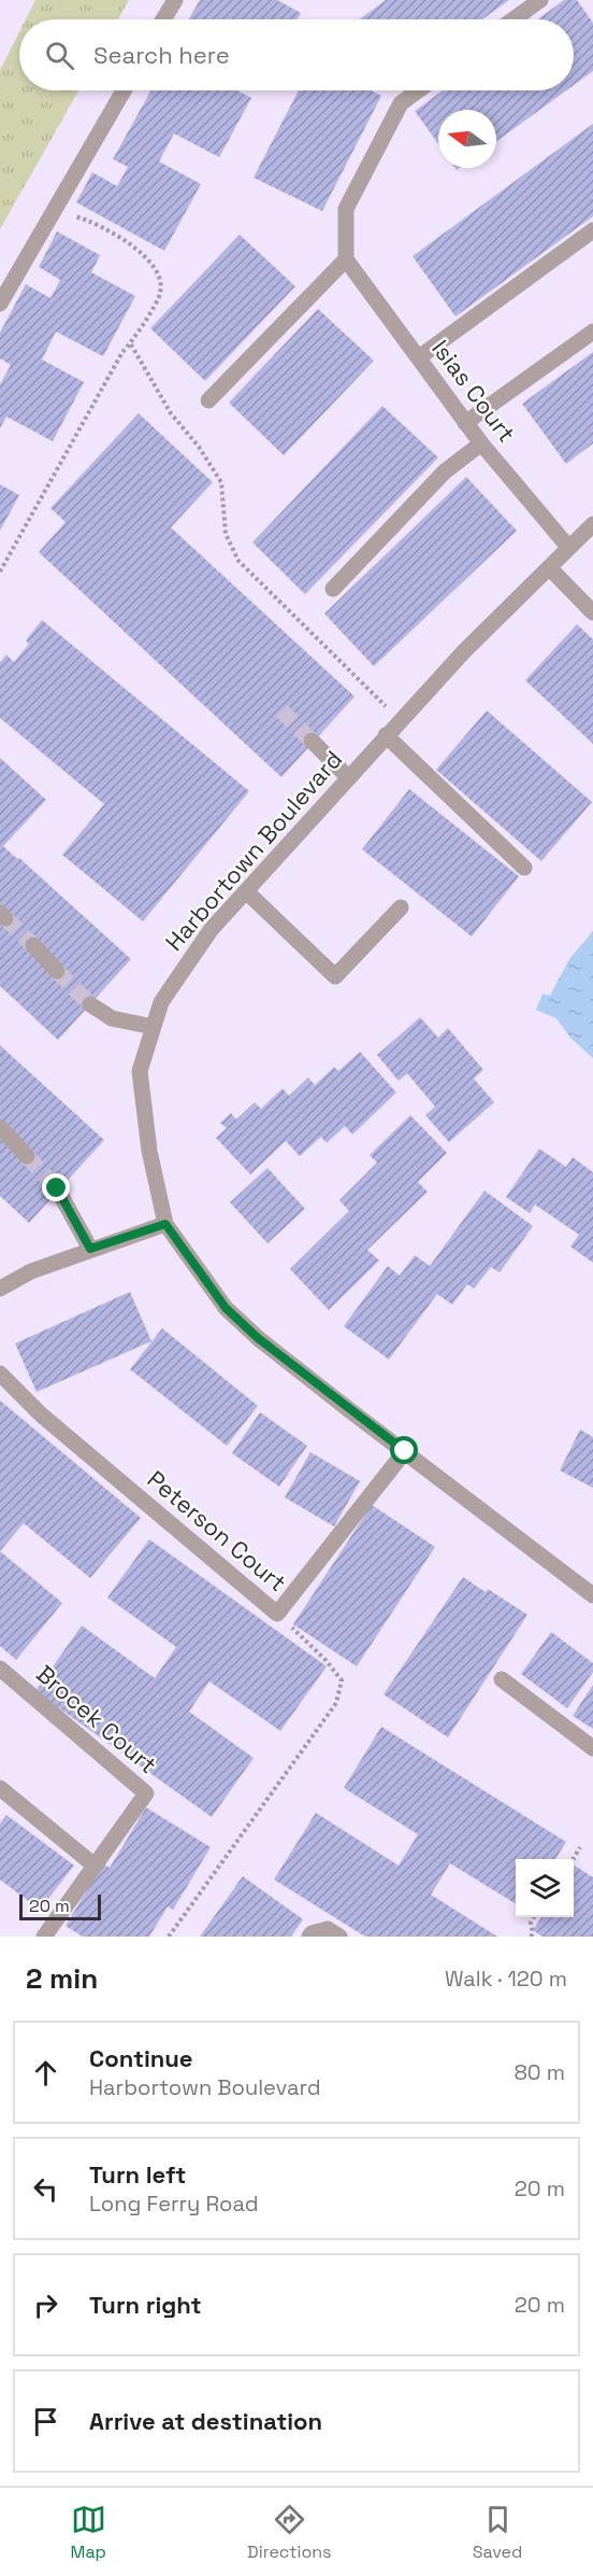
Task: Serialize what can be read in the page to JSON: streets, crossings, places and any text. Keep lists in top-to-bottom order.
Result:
{
  "streets": {
    "street": [
      "Isias Court",
      "Harbortown Boulevard",
      "Peterson Court",
      "Brocek Court"
    ]
  },
  "crossings": [
    ["Isias Court", "Harbortown Boulevard"],
    ["Harbortown Boulevard", "Peterson Court"]
  ],
  "scale_bar": "20 m",
  "north": "left",
  "page": {
    "search": "Search here",
    "scale": "20 m",
    "heading": ["2 min", "Walk · 120 m"],
    "list": [
      ["Continue", "Harbortown Boulevard", "80 m"],
      ["Turn left", "Long Ferry Road", "20 m"],
      ["Turn right", "20 m"],
      "Arrive at destination"
    ],
    "nav": ["Map", "Directions", "Saved"]
  }
}
